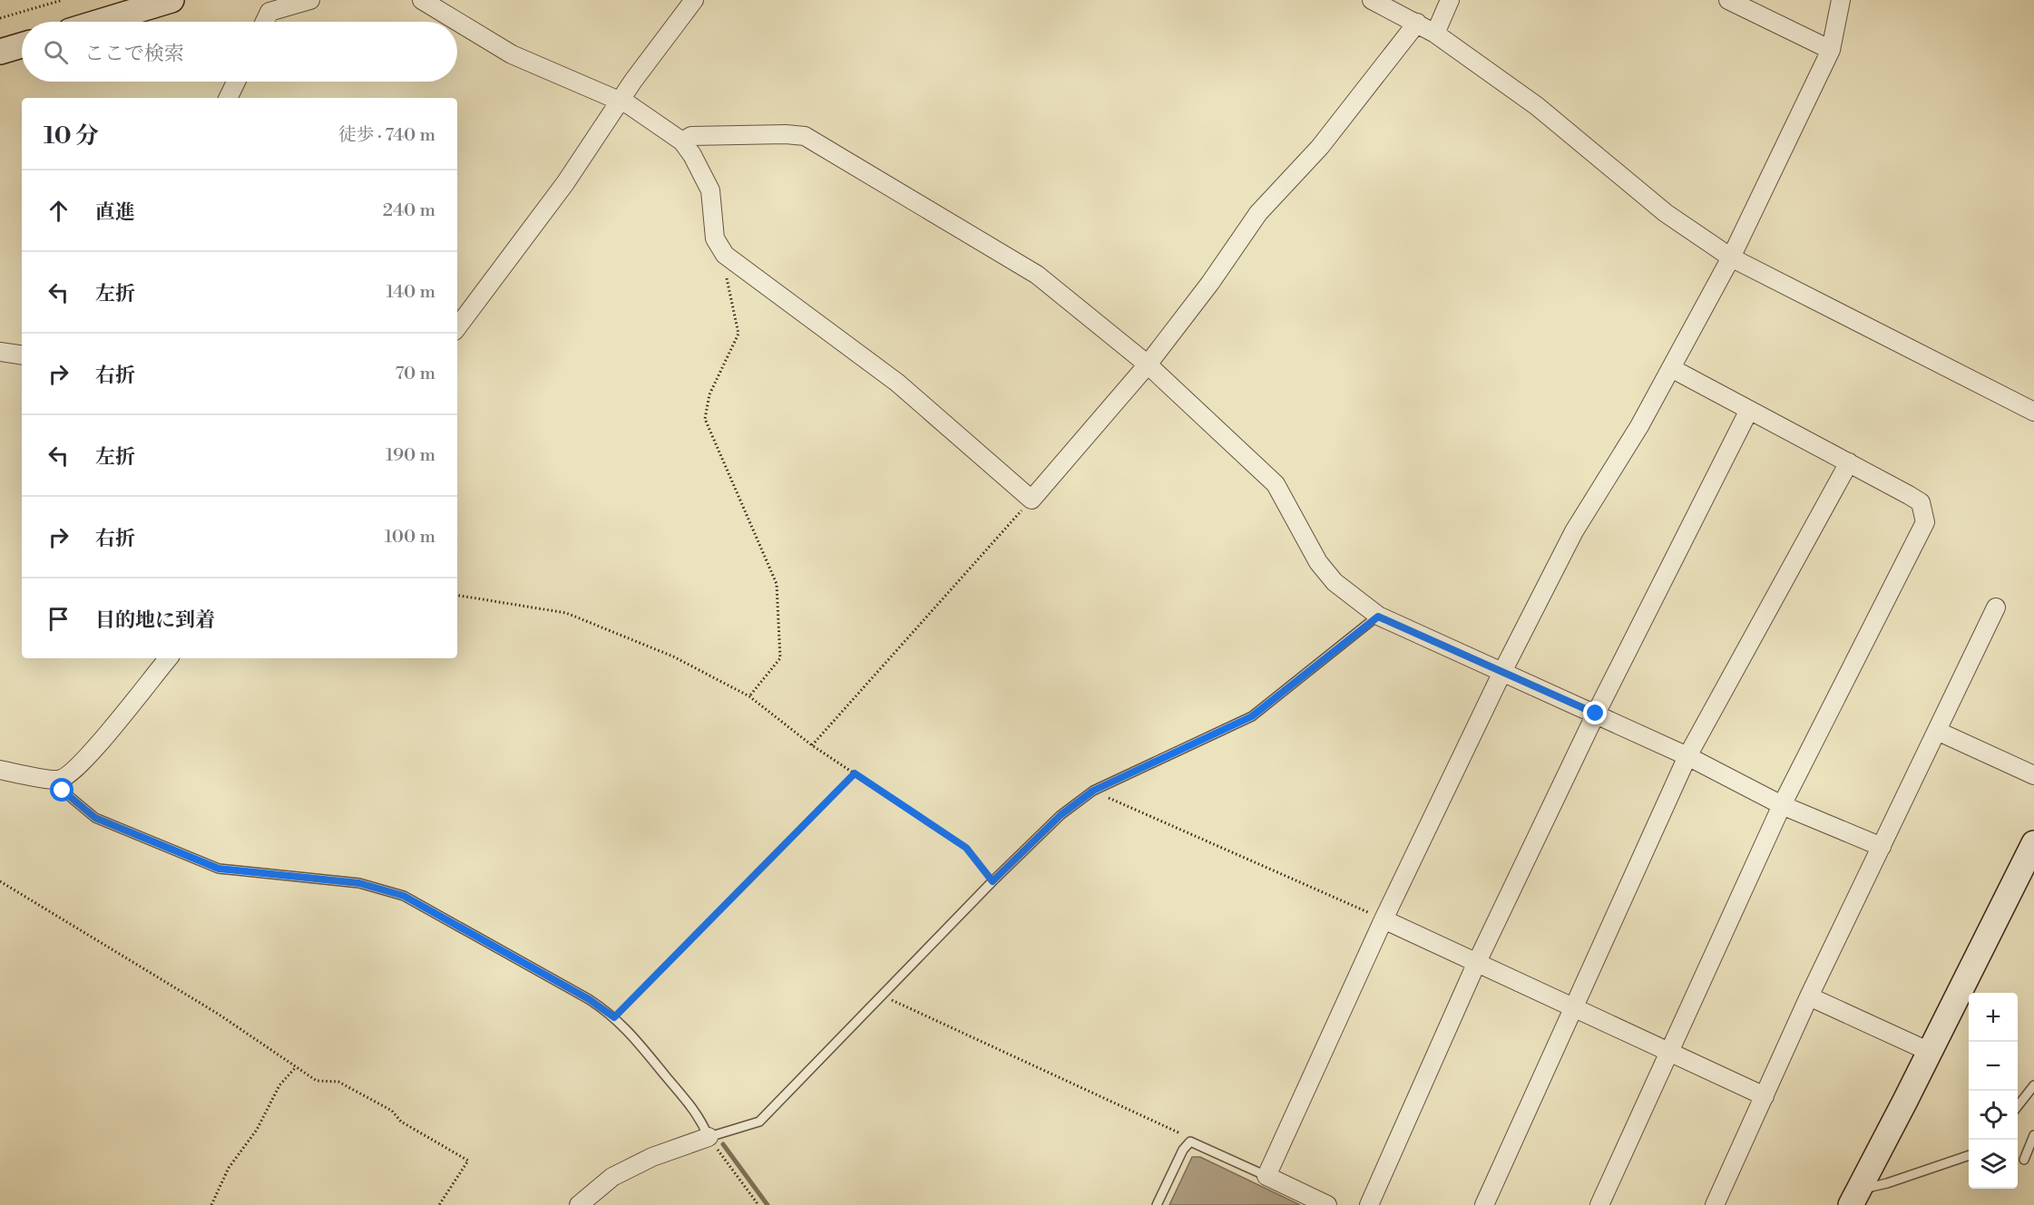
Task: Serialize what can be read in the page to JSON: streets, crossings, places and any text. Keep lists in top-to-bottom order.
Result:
{
  "page": {
    "search": "ここで検索",
    "heading": ["10 分", "徒歩 · 740 m"],
    "list": [
      ["直進", "240 m"],
      ["左折", "140 m"],
      ["右折", "70 m"],
      ["左折", "190 m"],
      ["右折", "100 m"],
      "目的地に到着"
    ],
    "map_buttons": ["+", "−"]
  }
}
